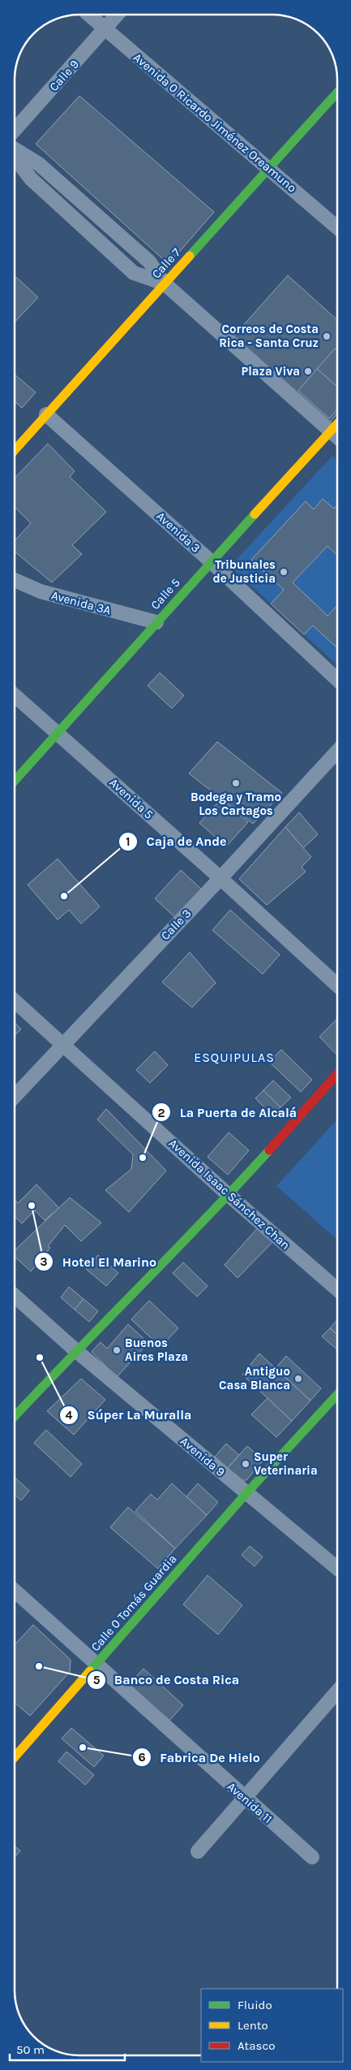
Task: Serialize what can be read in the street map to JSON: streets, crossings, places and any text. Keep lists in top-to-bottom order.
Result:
{
  "streets": {
    "street": [
      "Calle 9",
      "Avenida 0 Ricardo Jiménez Oreamuno",
      "Calle 7",
      "Avenida 3",
      "Calle 5",
      "Avenida 3A",
      "Avenida 5",
      "Calle 3",
      "Avenida Isaac Sánchez Chan",
      "Avenida 9",
      "Calle 0 Tomás Guardia",
      "Avenida 11"
    ]
  },
  "crossings": [
    ["Calle 9", "Avenida 0 Ricardo Jiménez Oreamuno"],
    ["Avenida 0 Ricardo Jiménez Oreamuno", "Calle 7"],
    ["Calle 7", "Avenida 3"],
    ["Avenida 3", "Calle 5"],
    ["Calle 5", "Avenida 3A"],
    ["Calle 5", "Avenida 5"],
    ["Avenida 5", "Calle 3"],
    ["Calle 3", "Avenida Isaac Sánchez Chan"],
    ["Avenida 9", "Calle 0 Tomás Guardia"],
    ["Calle 0 Tomás Guardia", "Avenida 11"]
  ],
  "districts": ["ESQUIPULAS"],
  "places": [
    "Correos de Costa Rica - Santa Cruz",
    "Plaza Viva",
    "Tribunales de Justicia",
    "Bodega y Tramo Los Cartagos",
    "Caja de Ande",
    "La Puerta de Alcalá",
    "Hotel El Marino",
    "Buenos Aires Plaza",
    "Súper La Muralla",
    "Antiguo Casa Blanca",
    "Super Veterinaria",
    "Banco de Costa Rica",
    "Fabrica De Hielo"
  ],
  "legend": ["Fluido", "Lento", "Atasco"],
  "scale_bar": "50 m"
}
